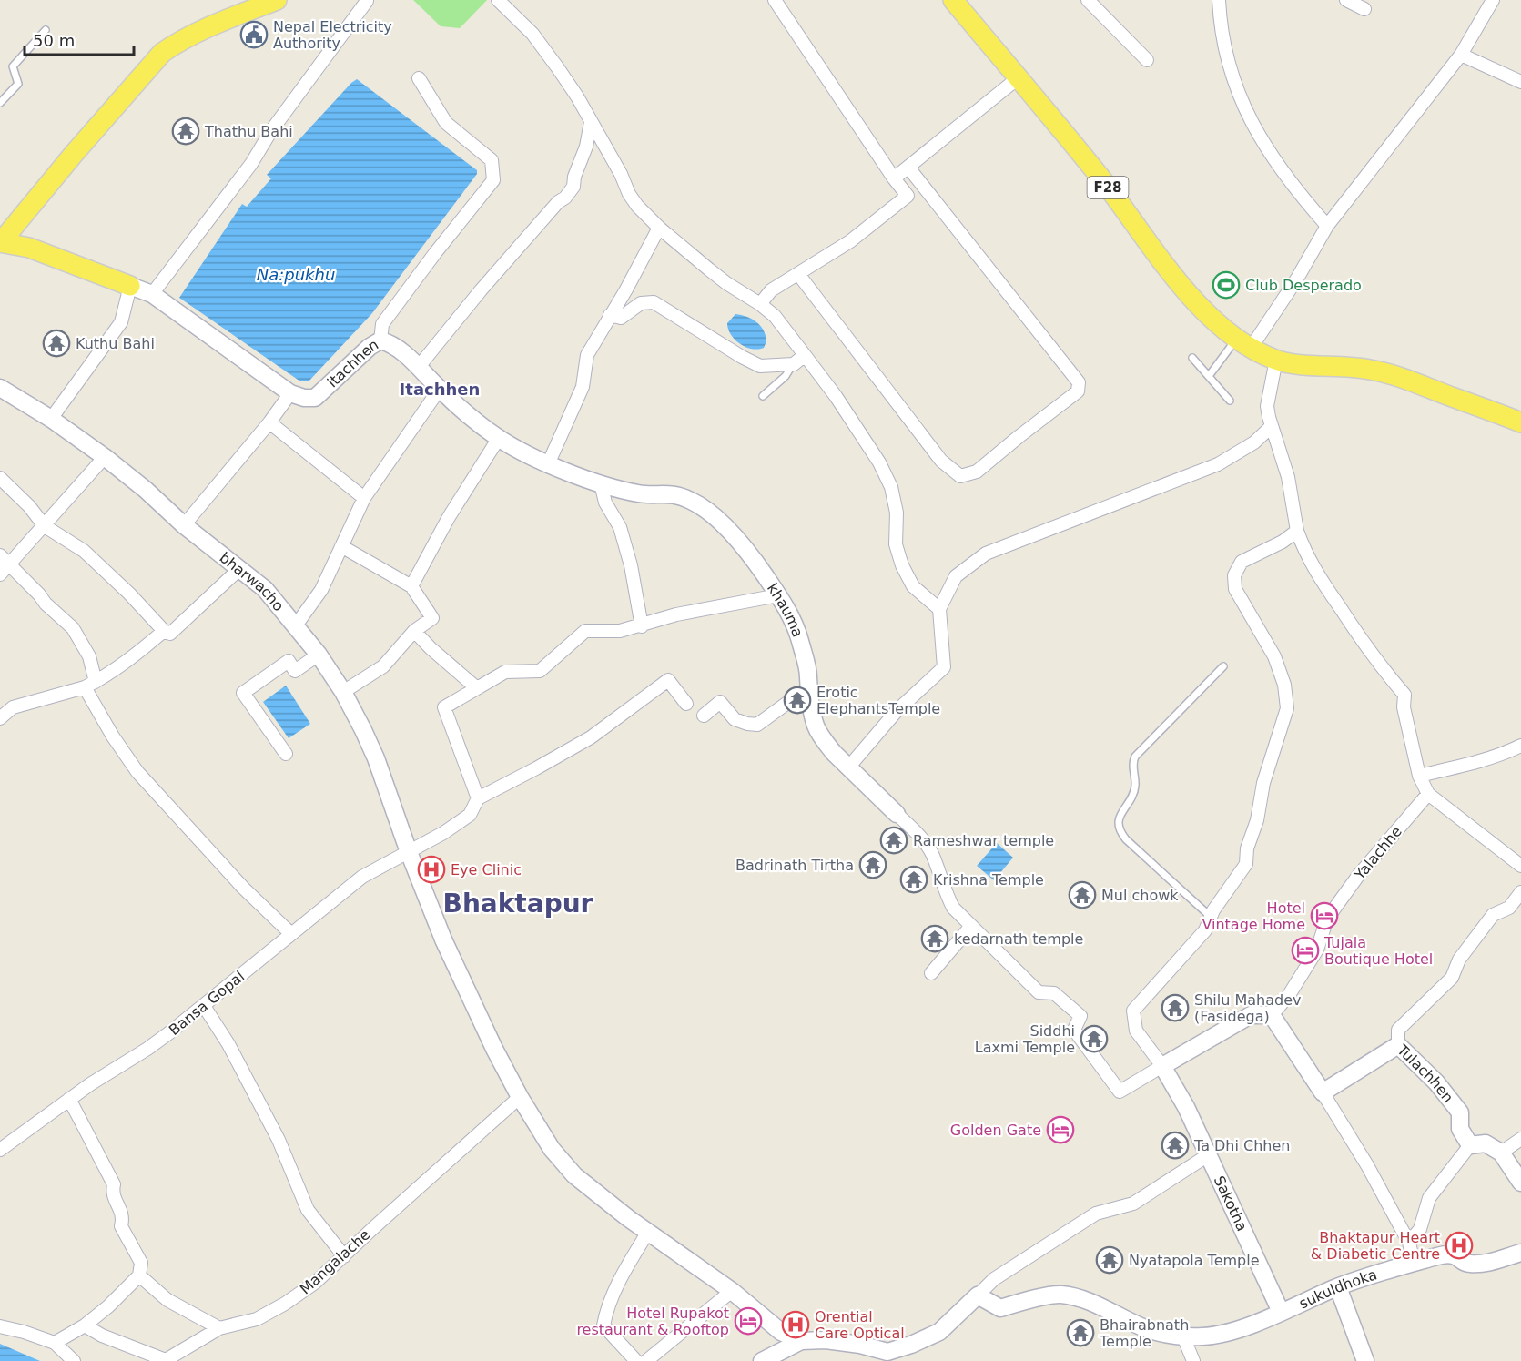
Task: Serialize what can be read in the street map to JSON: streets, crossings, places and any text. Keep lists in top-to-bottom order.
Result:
{
  "streets": {
    "main road": [
      "F28",
      "itachhen",
      "bharwacho",
      "khauma",
      "Tulachhen",
      "Sakotha",
      "sukuldhoka"
    ],
    "street": ["Yalachhe", "Bansa Gopal", "Mangalache"]
  },
  "crossings": [
    ["itachhen", "khauma"],
    ["bharwacho", "Bansa Gopal"],
    ["bharwacho", "Mangalache"],
    ["Sakotha", "sukuldhoka"]
  ],
  "districts": ["Itachhen", "Bhaktapur"],
  "water": ["Na:pukhu"],
  "places": {
    "public building": ["Nepal Electricity Authority"],
    "temple": [
      "Thathu Bahi",
      "Kuthu Bahi",
      "Erotic ElephantsTemple",
      "Rameshwar temple",
      "Badrinath Tirtha",
      "Krishna Temple",
      "Mul chowk",
      "kedarnath temple",
      "Shilu Mahadev (Fasidega)",
      "Siddhi Laxmi Temple",
      "Ta Dhi Chhen",
      "Nyatapola Temple",
      "Bhairabnath Temple"
    ],
    "sports": ["Club Desperado"],
    "hospital": ["Eye Clinic", "Bhaktapur Heart & Diabetic Centre", "Orential Care Optical"],
    "hotel": [
      "Hotel Vintage Home",
      "Tujala Boutique Hotel",
      "Golden Gate",
      "Hotel Rupakot restaurant & Rooftop"
    ]
  },
  "scale_bar": "50 m"
}
